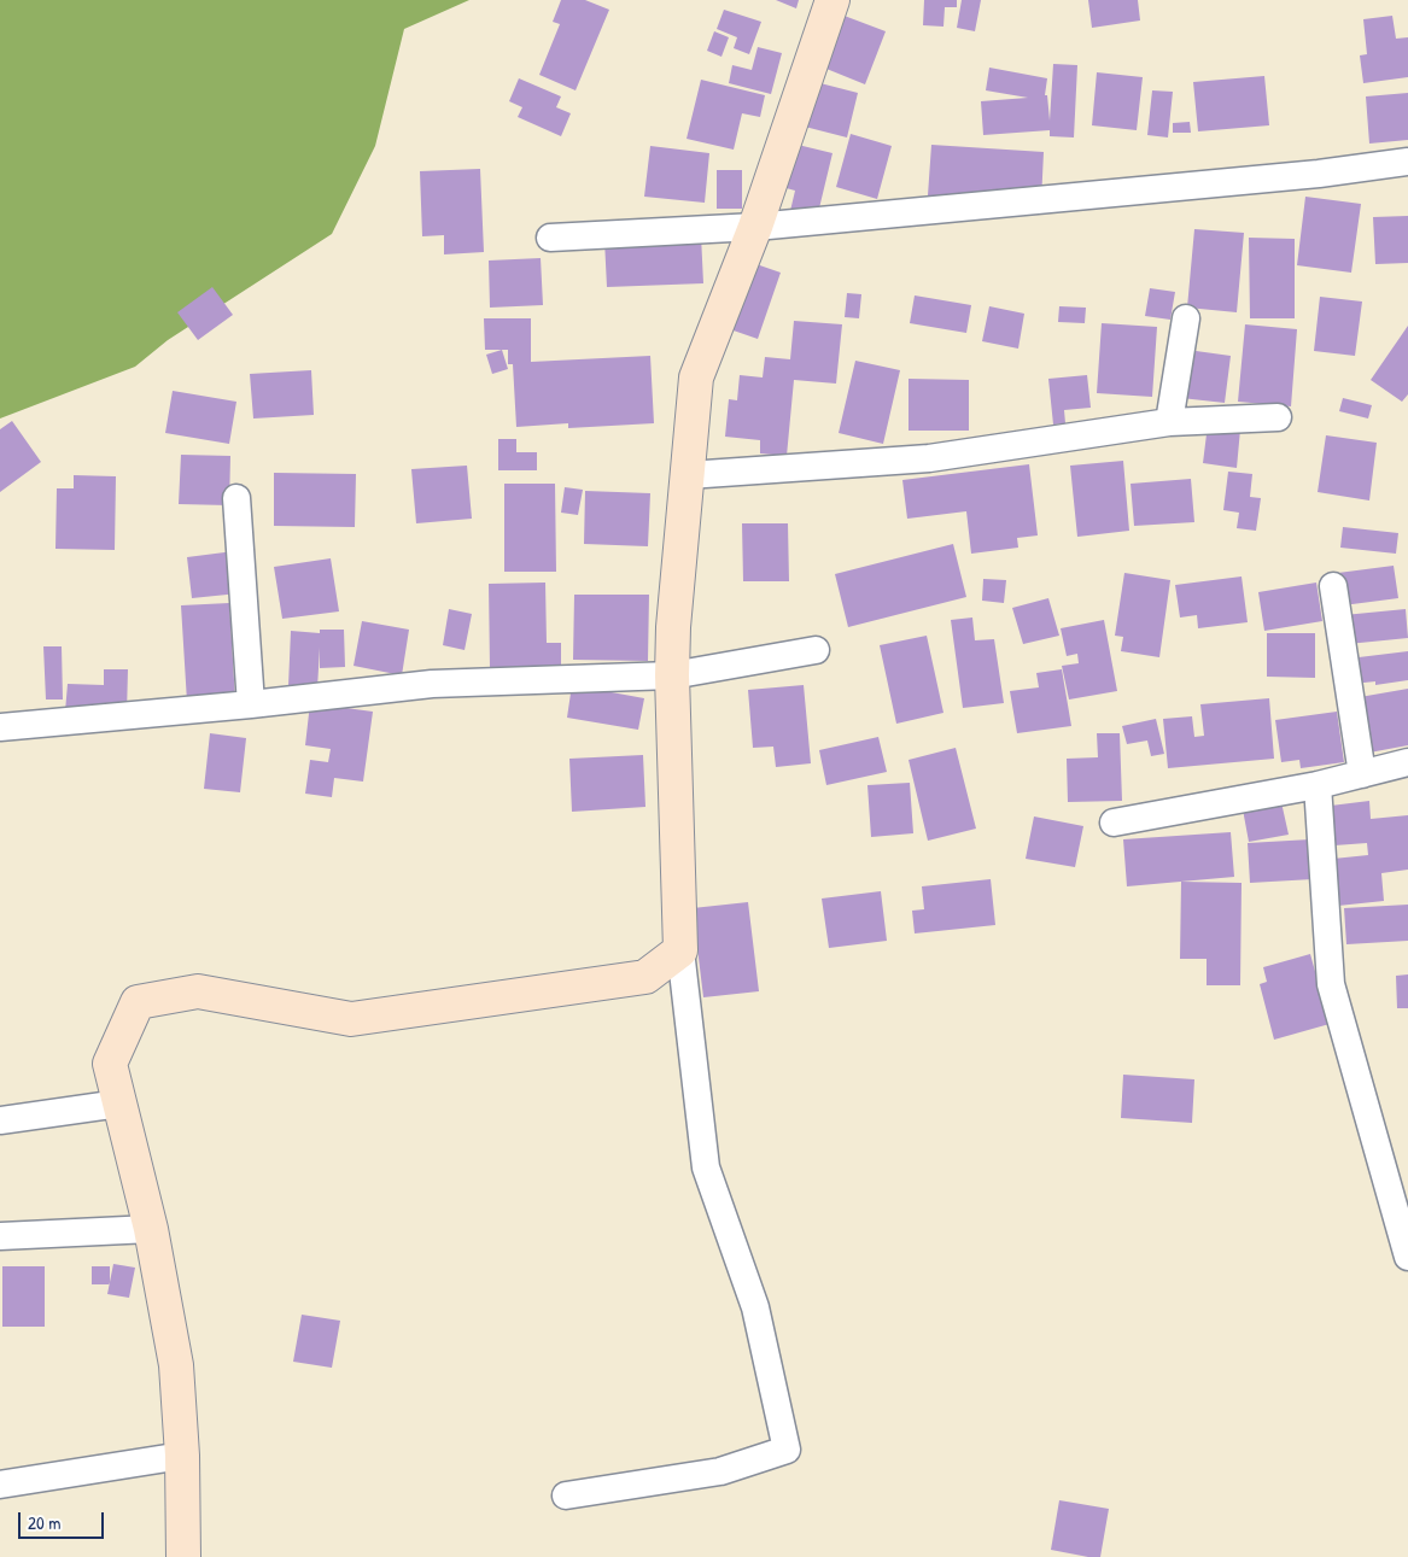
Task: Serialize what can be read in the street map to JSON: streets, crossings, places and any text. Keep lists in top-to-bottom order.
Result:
{
  "scale_bar": "20 m"
}
